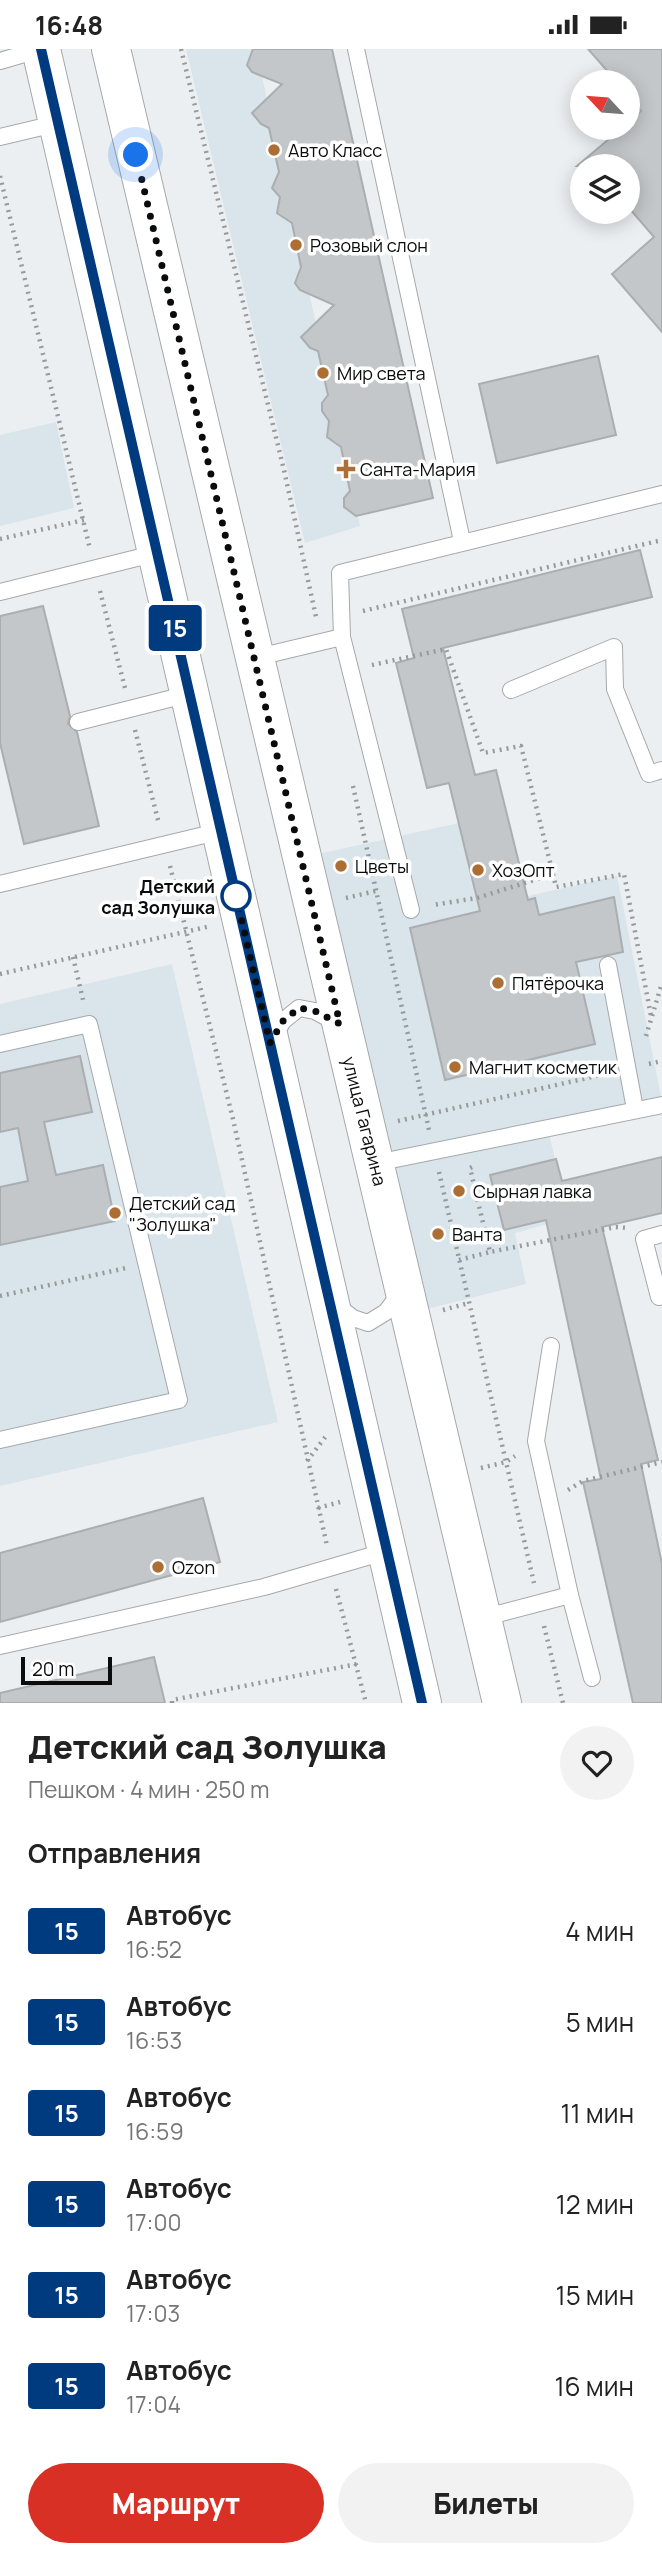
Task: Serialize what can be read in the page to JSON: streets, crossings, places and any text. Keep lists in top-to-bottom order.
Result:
{
  "streets": {
    "street": ["улица Гагарина"]
  },
  "places": {
    "other": [
      "Авто Класс",
      "Розовый слон",
      "Мир света",
      "Цветы",
      "ХозОпт",
      "Детский сад Золушка",
      "Пятёрочка",
      "Магнит косметик",
      "Сырная лавка",
      "Детский сад \"Золушка\"",
      "Ванта",
      "Ozon"
    ],
    "health": ["Санта-Мария"]
  },
  "lines": ["bus line 15"],
  "scale_bar": "20 m",
  "north": "top left",
  "page": {
    "status": "16:48",
    "on_map": "15",
    "scale": "20 m",
    "heading": [
      ["Детский сад Золушка", "Пешком · 4 мин · 250 m"],
      "Отправления"
    ],
    "list": [
      {
        "mark": "15",
        "name": "Автобус",
        "note": "16:52",
        "value": "4 мин"
      },
      {
        "mark": "15",
        "name": "Автобус",
        "note": "16:53",
        "value": "5 мин"
      },
      {
        "mark": "15",
        "name": "Автобус",
        "note": "16:59",
        "value": "11 мин"
      },
      {
        "mark": "15",
        "name": "Автобус",
        "note": "17:00",
        "value": "12 мин"
      },
      {
        "mark": "15",
        "name": "Автобус",
        "note": "17:03",
        "value": "15 мин"
      },
      {
        "mark": "15",
        "name": "Автобус",
        "note": "17:04",
        "value": "16 мин"
      }
    ],
    "buttons": ["Маршрут", "Билеты"]
  }
}
